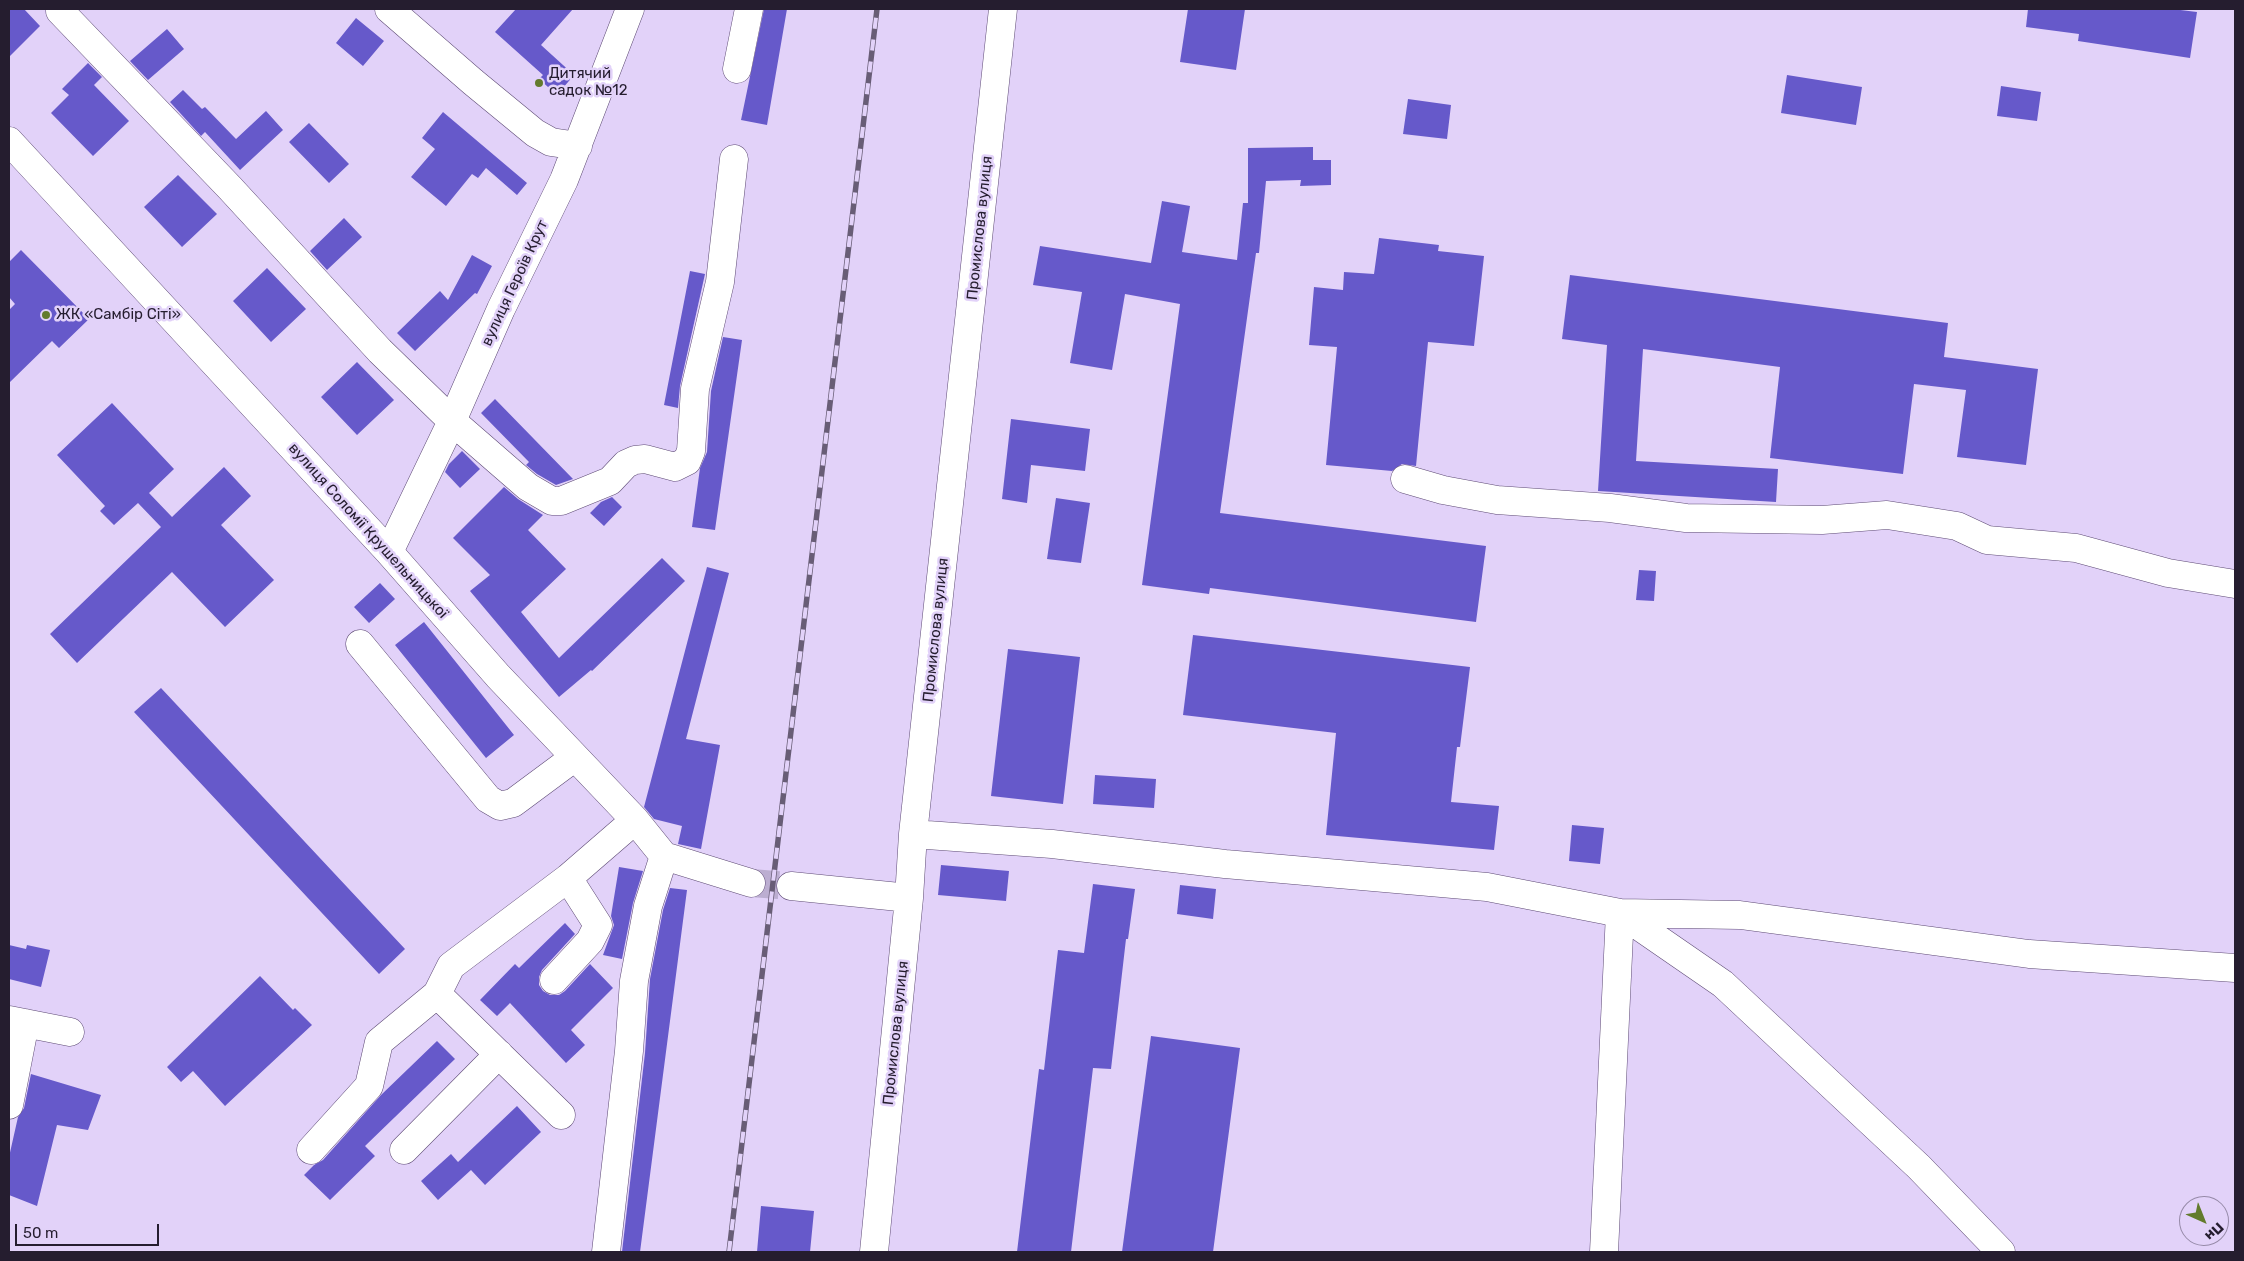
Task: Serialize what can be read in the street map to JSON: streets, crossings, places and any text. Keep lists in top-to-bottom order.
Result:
{
  "streets": {
    "street": ["Промислова вулиця", "вулиця Героїв Крут", "вулиця Соломії Крушельницької"]
  },
  "crossings": [
    ["вулиця Героїв Крут", "вулиця Соломії Крушельницької"]
  ],
  "places": ["Дитячий садок №12", "ЖК «Самбір Сіті»"],
  "scale_bar": "50 m",
  "north": "bottom right"
}
